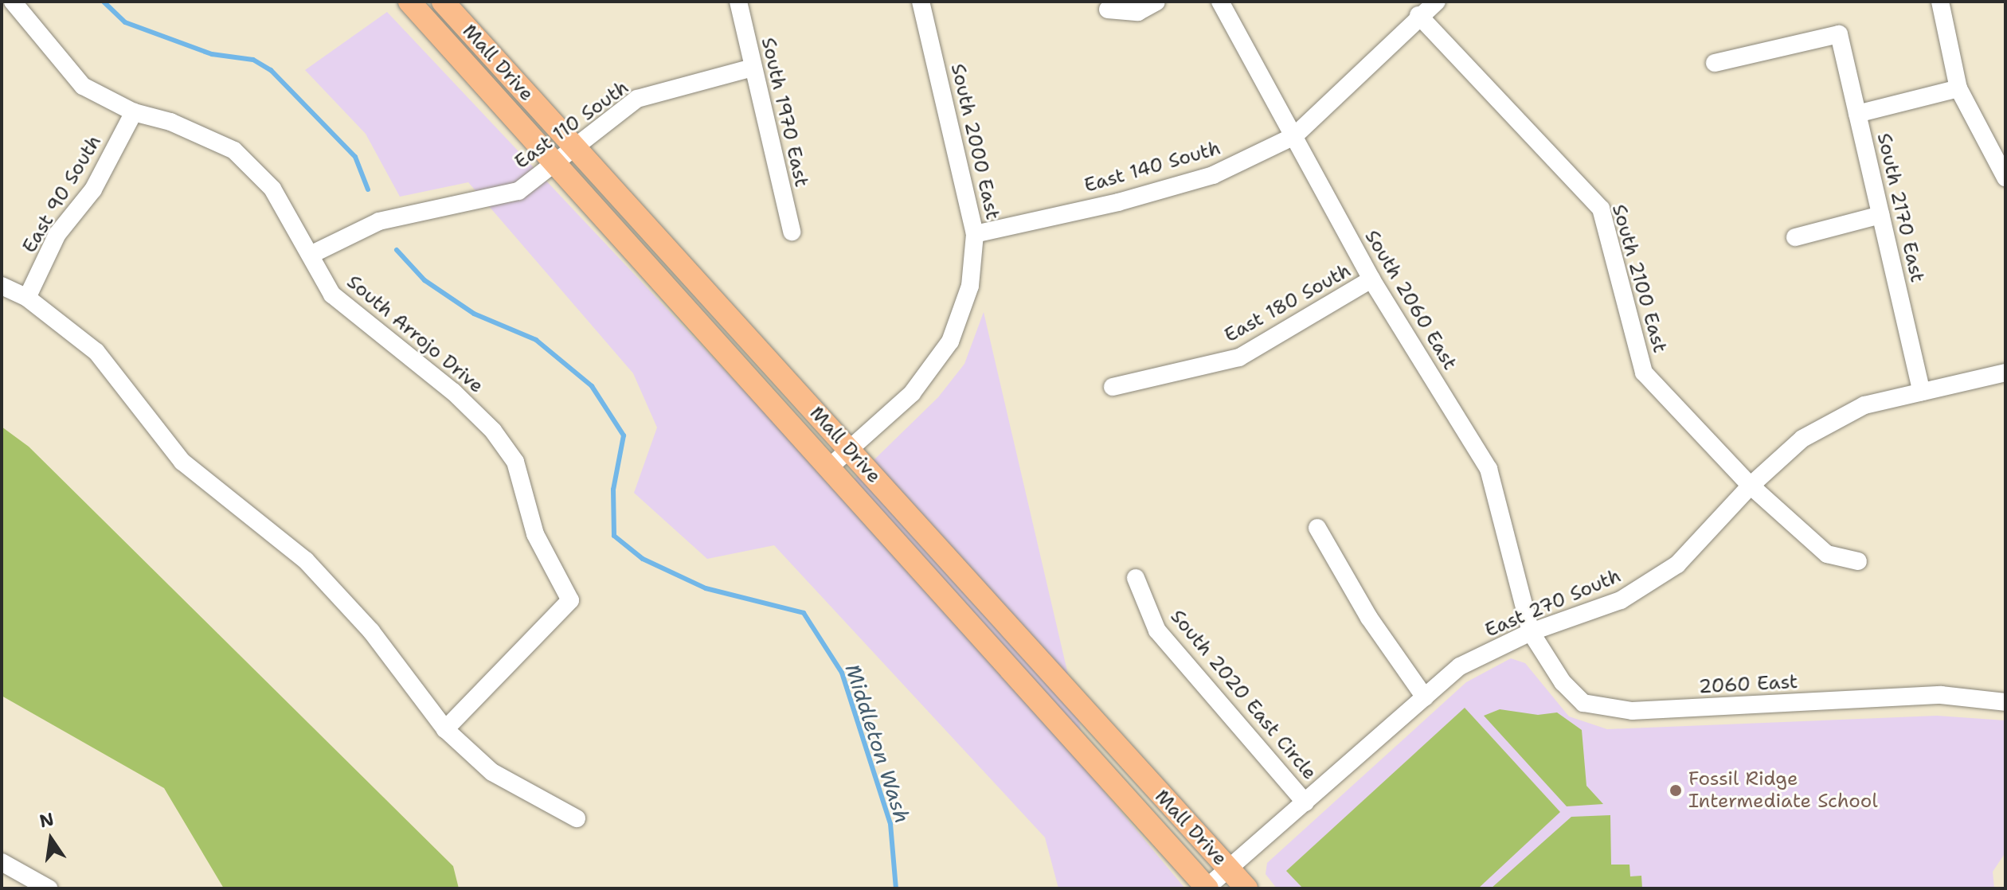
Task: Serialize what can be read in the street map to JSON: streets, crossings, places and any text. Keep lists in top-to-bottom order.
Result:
{
  "streets": {
    "main road": ["Mall Drive"],
    "street": [
      "South 1970 East",
      "East 110 South",
      "South 2000 East",
      "East 140 South",
      "East 90 South",
      "South 2170 East",
      "South 2100 East",
      "South 2060 East",
      "East 180 South",
      "South Arrojo Drive",
      "East 270 South",
      "2060 East",
      "South 2020 East Circle"
    ]
  },
  "crossings": [
    ["Mall Drive", "East 110 South"],
    ["Mall Drive", "South 2000 East"],
    ["Mall Drive", "East 270 South"],
    ["South 1970 East", "East 110 South"],
    ["East 110 South", "South Arrojo Drive"],
    ["South 2000 East", "East 140 South"],
    ["East 140 South", "South 2100 East"],
    ["East 140 South", "South 2060 East"],
    ["East 90 South", "South Arrojo Drive"],
    ["South 2170 East", "East 270 South"],
    ["South 2100 East", "East 270 South"],
    ["South 2060 East", "East 180 South"],
    ["South 2060 East", "East 270 South"],
    ["South 2060 East", "2060 East"],
    ["East 270 South", "2060 East"],
    ["East 270 South", "South 2020 East Circle"]
  ],
  "water": ["Middleton Wash"],
  "places": ["Fossil Ridge Intermediate School"],
  "north": "top"
}
